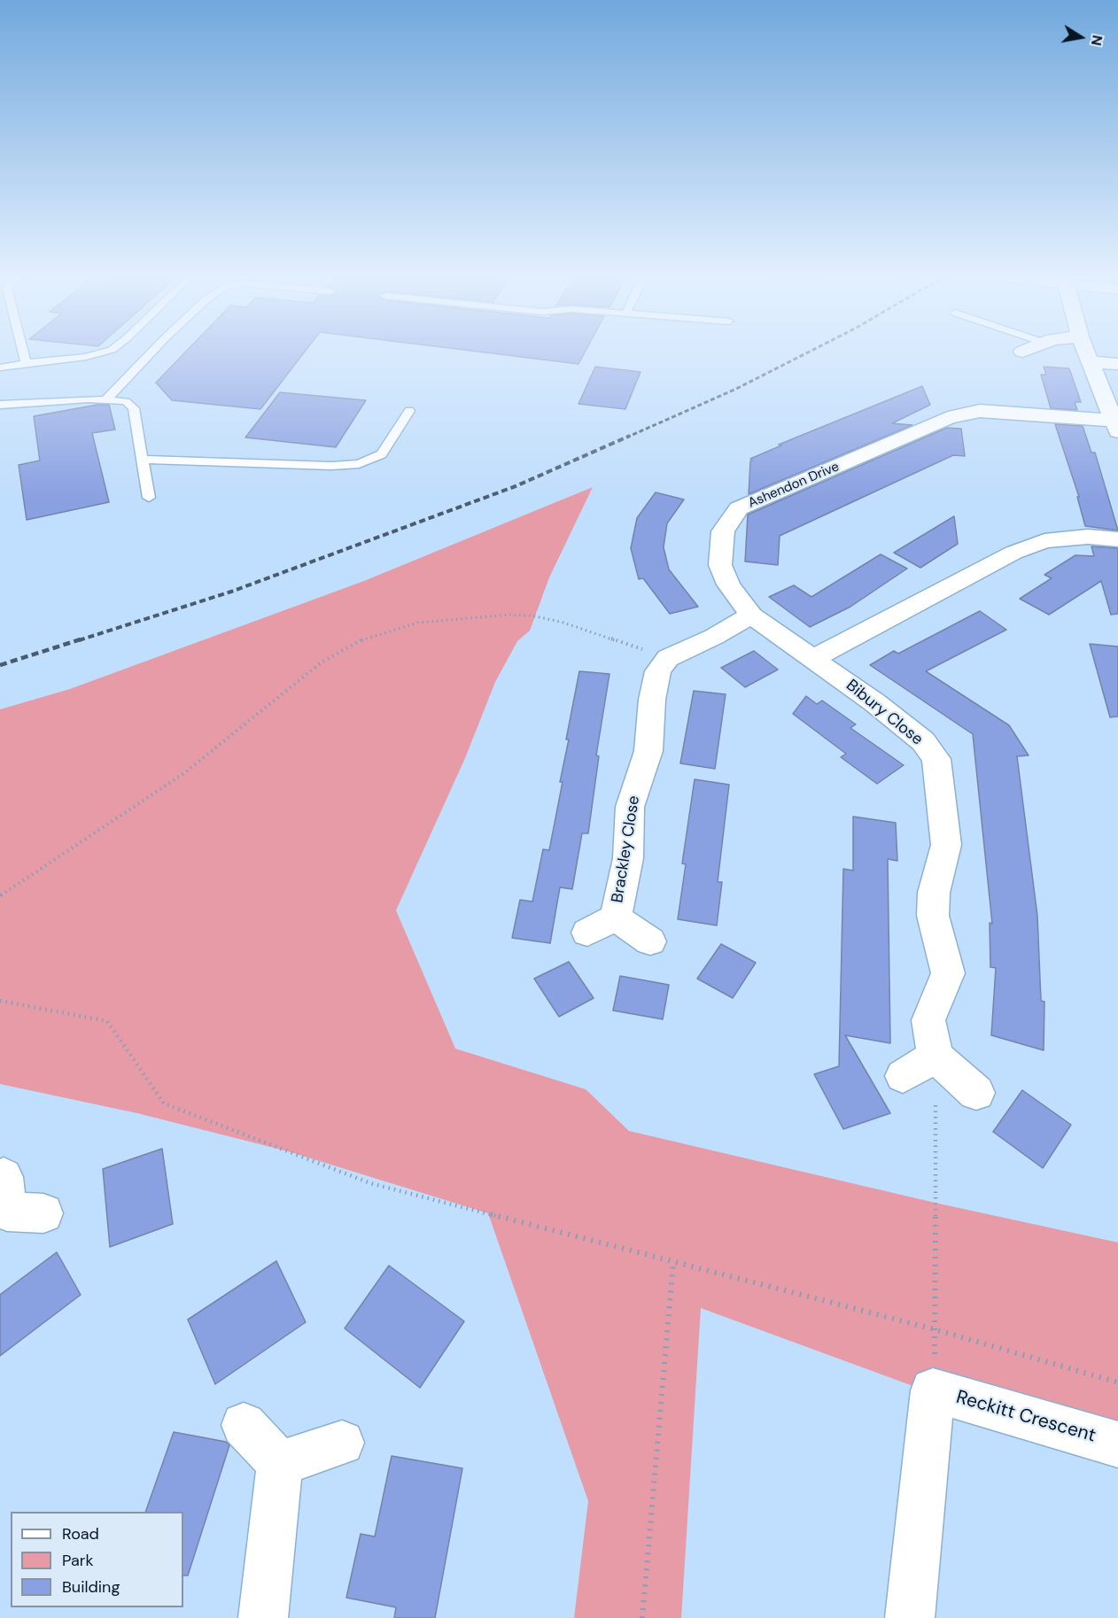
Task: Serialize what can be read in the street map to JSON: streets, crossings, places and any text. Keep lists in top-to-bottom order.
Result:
{
  "streets": {
    "main road": [
      "Ashendon Drive",
      "Bibury Close",
      "Brackley Close",
      "Reckitt Crescent"
    ]
  },
  "crossings": [
    ["Ashendon Drive", "Bibury Close"]
  ],
  "legend": ["Road", "Park", "Building"],
  "north": "right"
}
